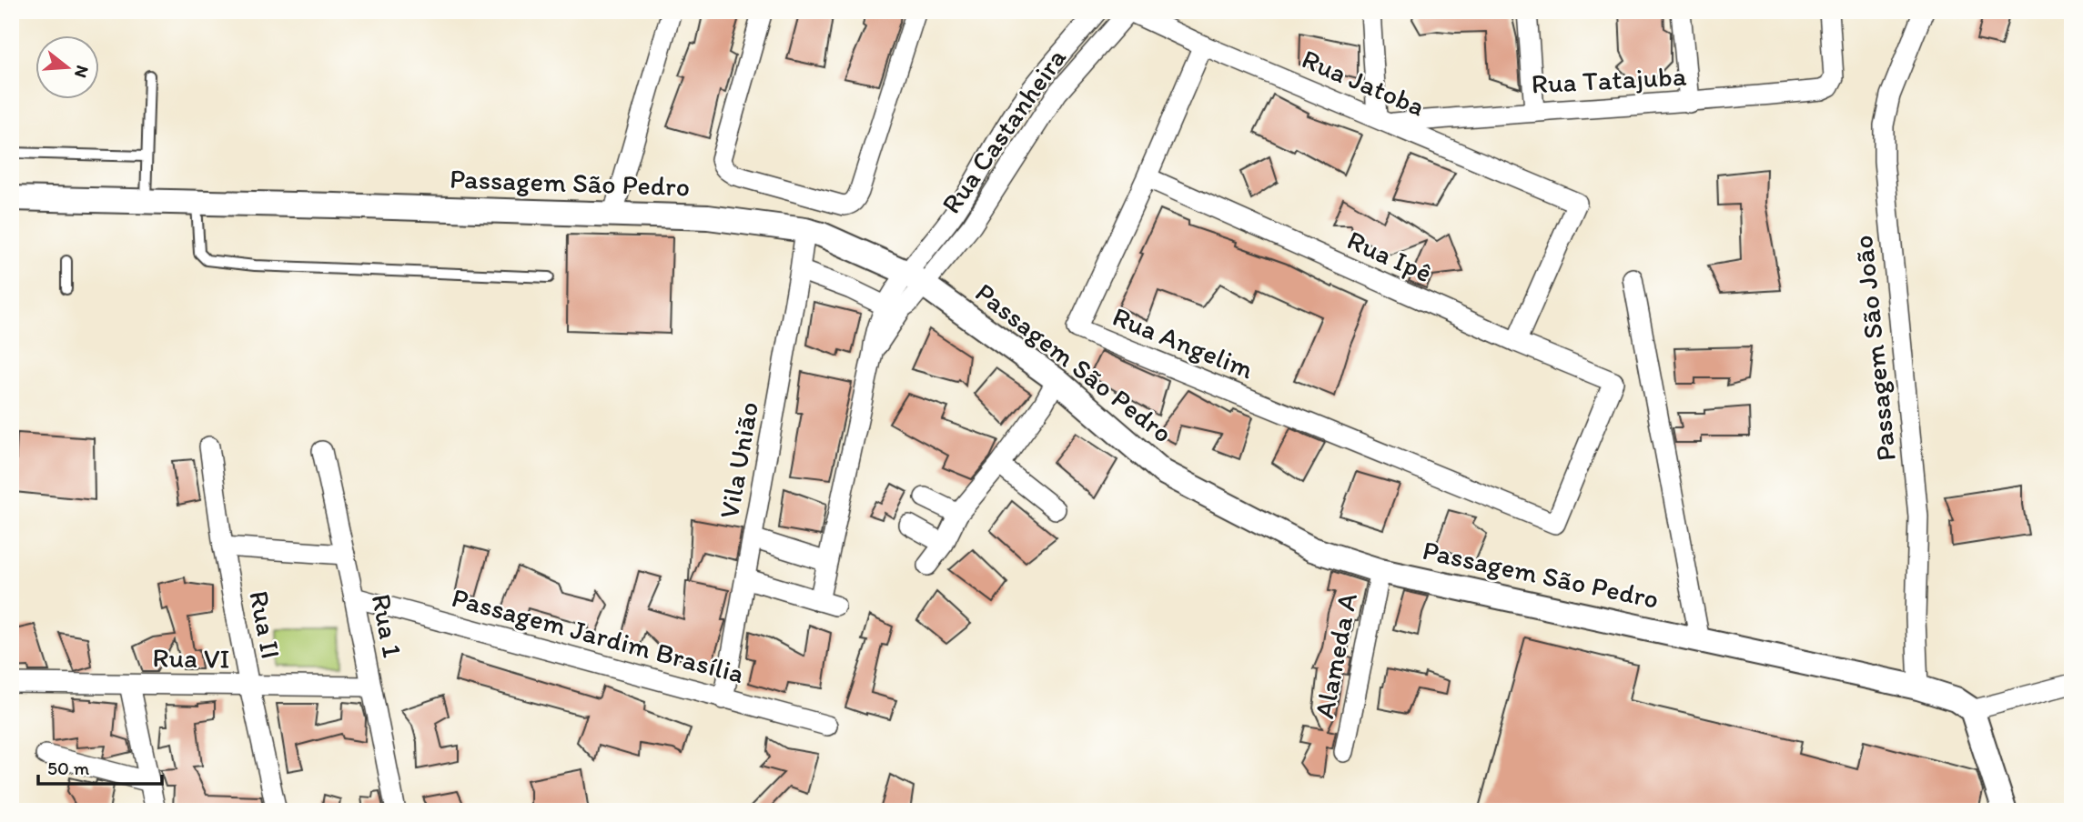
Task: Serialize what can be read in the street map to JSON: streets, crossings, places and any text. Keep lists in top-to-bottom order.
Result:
{
  "streets": {
    "street": [
      "Rua Tatajuba",
      "Rua Jatoba",
      "Rua Castanheira",
      "Passagem São Pedro",
      "Rua Ipê",
      "Rua Angelim",
      "Passagem São João",
      "Vila União",
      "Rua II",
      "Rua 1",
      "Passagem Jardim Brasília",
      "Alameda A",
      "Rua VI"
    ]
  },
  "crossings": [
    ["Rua Tatajuba", "Rua Jatoba"],
    ["Rua Jatoba", "Rua Castanheira"],
    ["Rua Jatoba", "Rua Ipê"],
    ["Rua Jatoba", "Rua Angelim"],
    ["Rua Castanheira", "Passagem São Pedro"],
    ["Passagem São Pedro", "Passagem São João"],
    ["Passagem São Pedro", "Vila União"],
    ["Passagem São Pedro", "Alameda A"],
    ["Rua Ipê", "Rua Angelim"],
    ["Vila União", "Passagem Jardim Brasília"],
    ["Rua II", "Rua VI"],
    ["Rua 1", "Passagem Jardim Brasília"],
    ["Rua 1", "Rua VI"]
  ],
  "scale_bar": "50 m",
  "north": "right"
}
